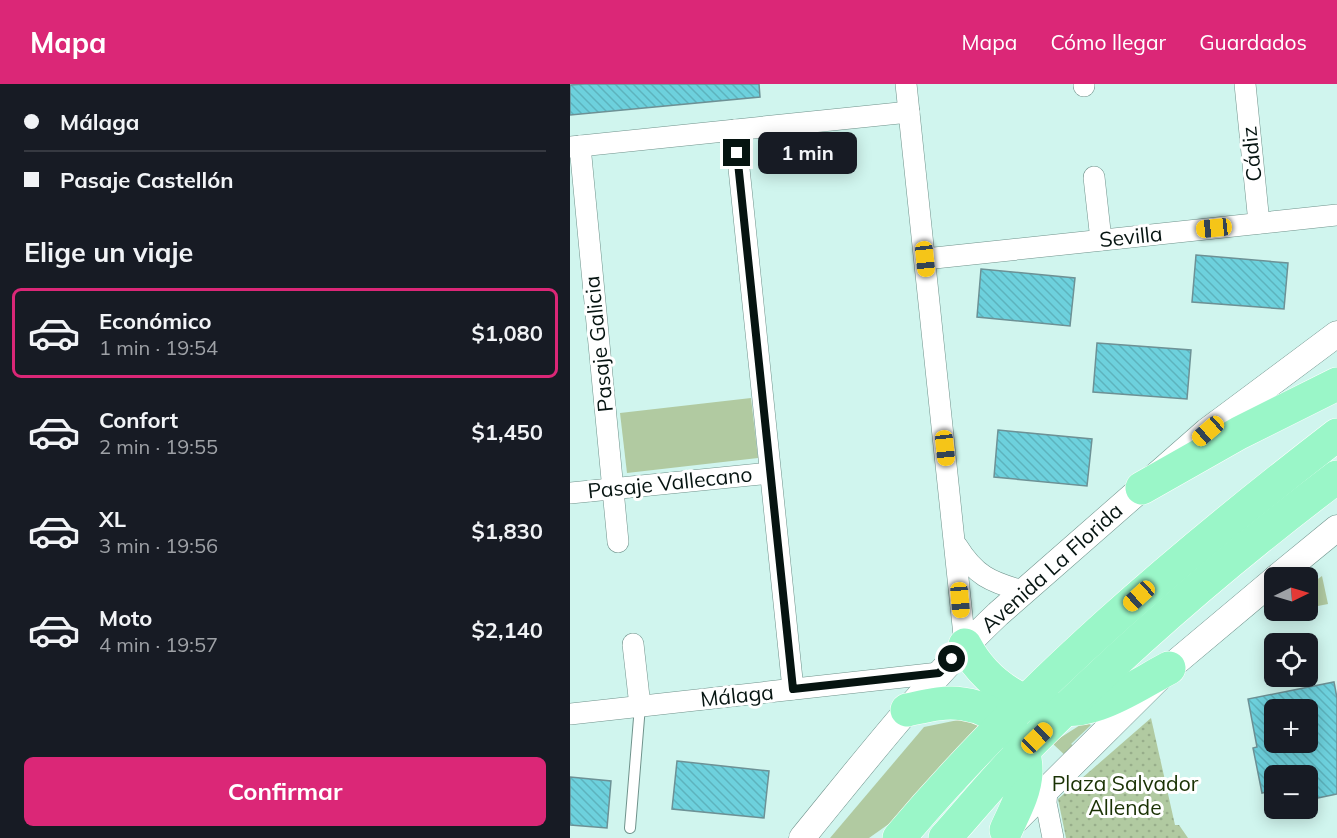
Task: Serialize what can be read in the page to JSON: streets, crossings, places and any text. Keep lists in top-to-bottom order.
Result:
{
  "streets": {
    "street": [
      "Cádiz",
      "Sevilla",
      "Pasaje Galicia",
      "Pasaje Vallecano",
      "Avenida La Florida",
      "Málaga"
    ]
  },
  "crossings": [
    ["Cádiz", "Sevilla"],
    ["Pasaje Galicia", "Pasaje Vallecano"],
    ["Avenida La Florida", "Málaga"]
  ],
  "parks": ["Plaza Salvador Allende"],
  "north": "right",
  "page": {
    "header": "Mapa",
    "nav": ["Mapa", "Cómo llegar", "Guardados"],
    "banner": ["Málaga", "Pasaje Castellón"],
    "bubble": "1 min",
    "heading": "Elige un viaje",
    "list": [
      {
        "name": "Económico",
        "note": "1 min · 19:54",
        "value": "$1,080"
      },
      {
        "name": "Confort",
        "note": "2 min · 19:55",
        "value": "$1,450"
      },
      {
        "name": "XL",
        "note": "3 min · 19:56",
        "value": "$1,830"
      },
      {
        "name": "Moto",
        "note": "4 min · 19:57",
        "value": "$2,140"
      }
    ],
    "map_buttons": ["+", "−"],
    "buttons": "Confirmar"
  }
}
